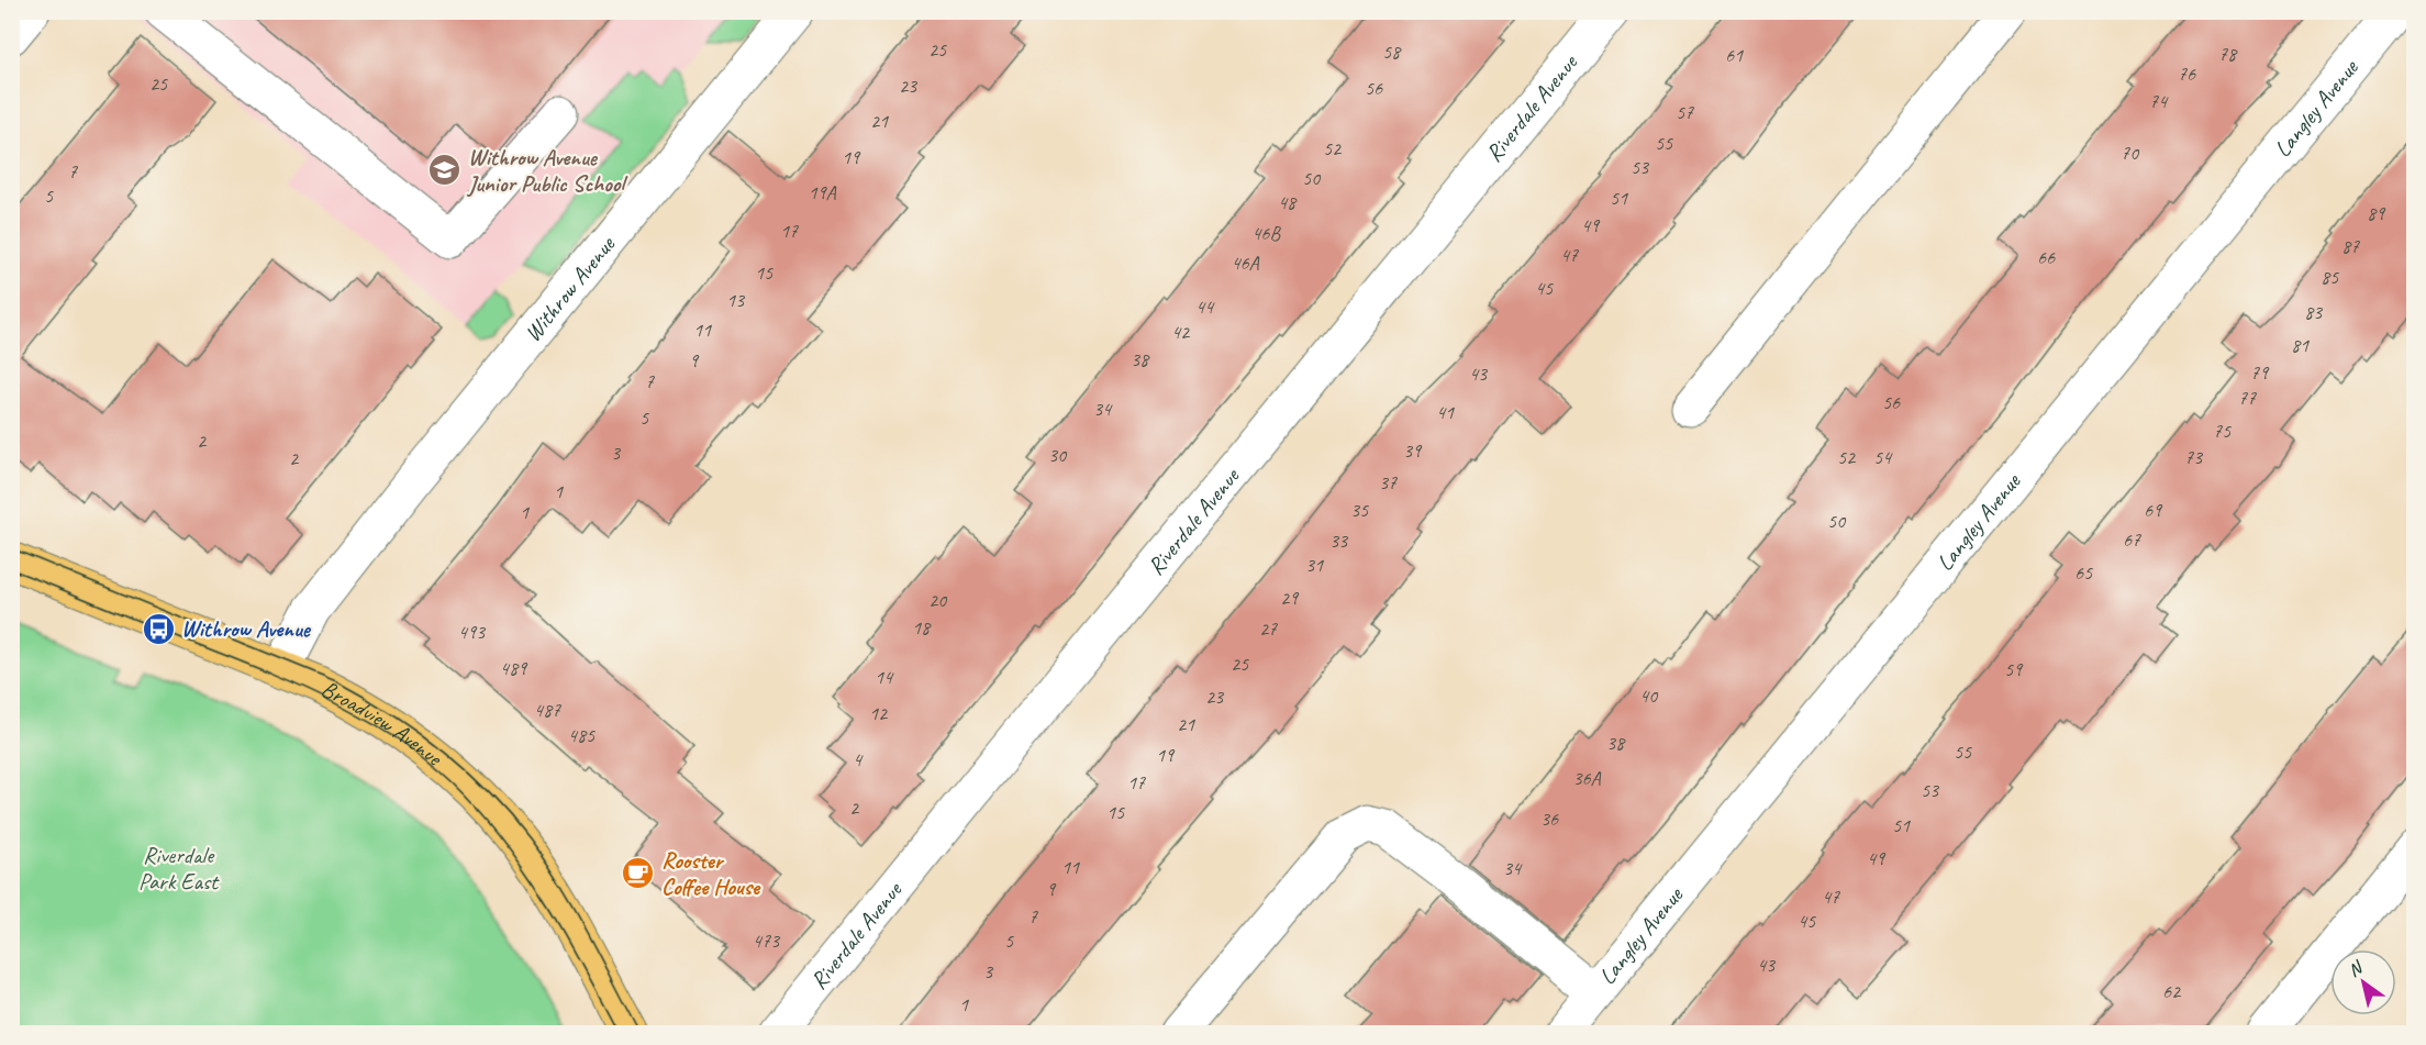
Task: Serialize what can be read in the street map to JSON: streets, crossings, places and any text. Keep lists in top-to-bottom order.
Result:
{
  "streets": {
    "main road": ["Broadview Avenue"],
    "street": ["Riverdale Avenue", "Langley Avenue", "Withrow Avenue"]
  },
  "crossings": [
    ["Withrow Avenue", "Broadview Avenue"]
  ],
  "parks": ["Riverdale Park East"],
  "places": {
    "school or university": ["Withrow Avenue Junior Public School"],
    "bus stop": ["Withrow Avenue"],
    "cafe": ["Rooster Coffee House"]
  },
  "house_numbers": [
    "25",
    "58",
    "78",
    "61",
    "76",
    "25",
    "23",
    "56",
    "74",
    "57",
    "21",
    "55",
    "52",
    "70",
    "19",
    "53",
    "7",
    "50",
    "19A",
    "5",
    "51",
    "48",
    "89",
    "49",
    "17",
    "46B",
    "87",
    "47",
    "66",
    "46A",
    "15",
    "85",
    "45",
    "13",
    "44",
    "83",
    "11",
    "42",
    "81",
    "38",
    "9",
    "79",
    "43",
    "7",
    "77",
    "56",
    "34",
    "41",
    "5",
    "75",
    "2",
    "39",
    "3",
    "30",
    "52",
    "54",
    "73",
    "2",
    "37",
    "1",
    "35",
    "69",
    "1",
    "50",
    "67",
    "33",
    "31",
    "65",
    "29",
    "20",
    "18",
    "27",
    "493",
    "25",
    "489",
    "59",
    "14",
    "40",
    "23",
    "487",
    "12",
    "21",
    "485",
    "38",
    "55",
    "19",
    "4",
    "36A",
    "17",
    "53",
    "2",
    "15",
    "36",
    "51",
    "49",
    "11",
    "34",
    "9",
    "47",
    "7",
    "45",
    "473",
    "5",
    "43",
    "3",
    "62",
    "1"
  ],
  "north": "top left"
}
